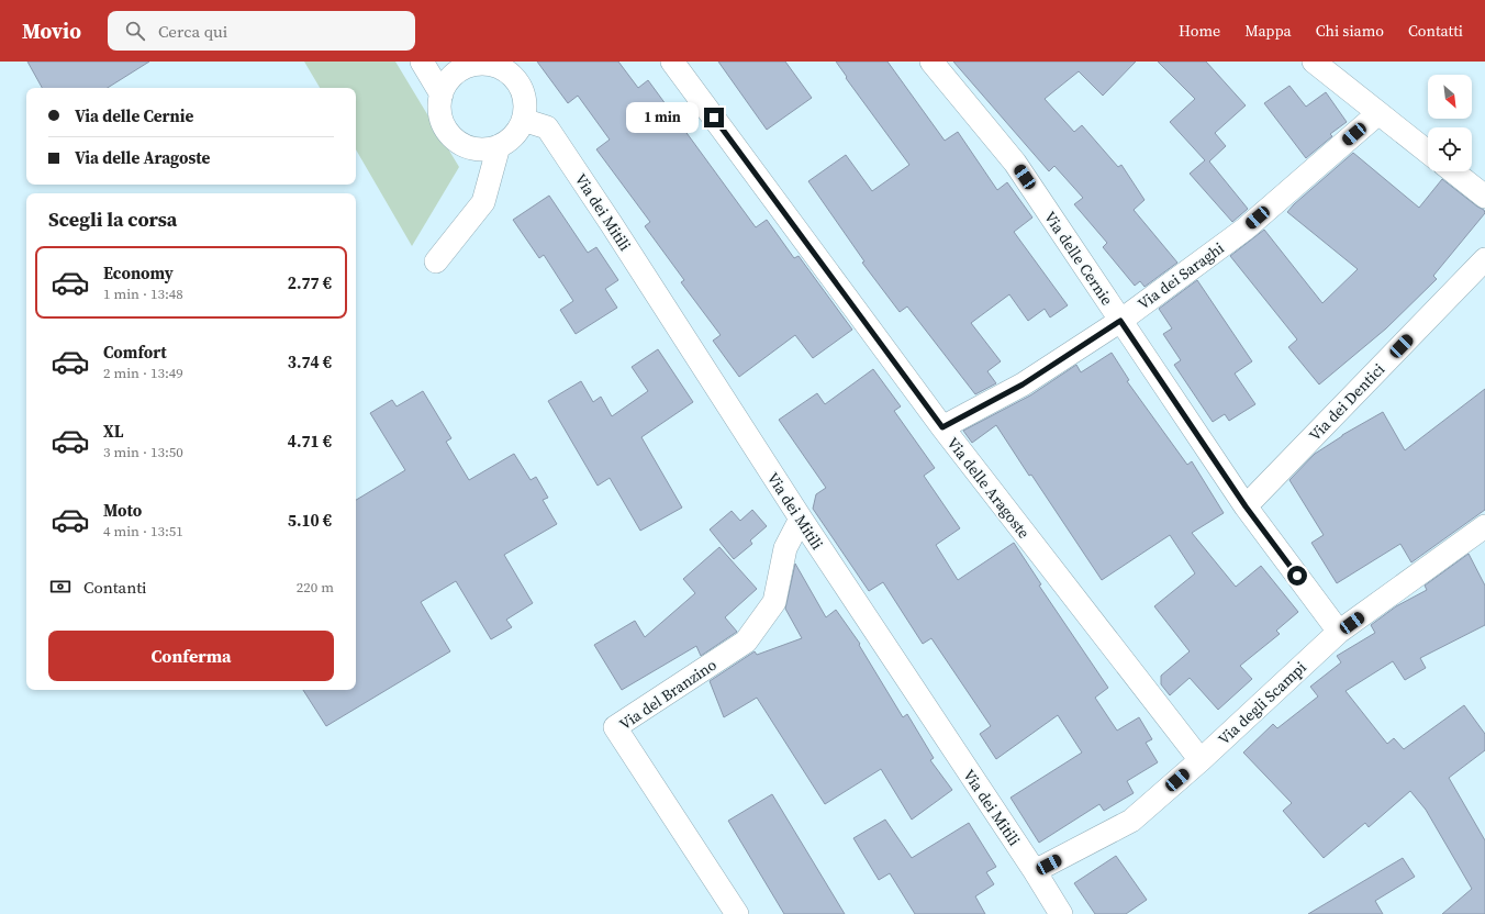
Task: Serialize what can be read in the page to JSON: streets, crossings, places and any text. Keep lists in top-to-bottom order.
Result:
{
  "streets": {
    "street": [
      "Via dei Mitili",
      "Via delle Cernie",
      "Via dei Saraghi",
      "Via dei Dentici",
      "Via delle Aragoste",
      "Via del Branzino",
      "Via degli Scampi"
    ]
  },
  "crossings": [
    ["Via dei Mitili", "Via del Branzino"],
    ["Via dei Mitili", "Via degli Scampi"],
    ["Via delle Cernie", "Via dei Saraghi"],
    ["Via delle Cernie", "Via dei Dentici"],
    ["Via delle Cernie", "Via degli Scampi"],
    ["Via dei Saraghi", "Via delle Aragoste"],
    ["Via delle Aragoste", "Via degli Scampi"]
  ],
  "north": "bottom right",
  "page": {
    "header": "Movio",
    "search": "Cerca qui",
    "nav": [
      "Home",
      "Mappa",
      "Chi siamo",
      "Contatti"
    ],
    "banner": ["Via delle Cernie", "Via delle Aragoste"],
    "bubble": "1 min",
    "heading": "Scegli la corsa",
    "list": [
      {
        "name": "Economy",
        "note": "1 min · 13:48",
        "value": "2.77 €"
      },
      {
        "name": "Comfort",
        "note": "2 min · 13:49",
        "value": "3.74 €"
      },
      {
        "name": "XL",
        "note": "3 min · 13:50",
        "value": "4.71 €"
      },
      {
        "name": "Moto",
        "note": "4 min · 13:51",
        "value": "5.10 €"
      }
    ],
    "pay": ["Contanti", "220 m"],
    "buttons": "Conferma"
  }
}
